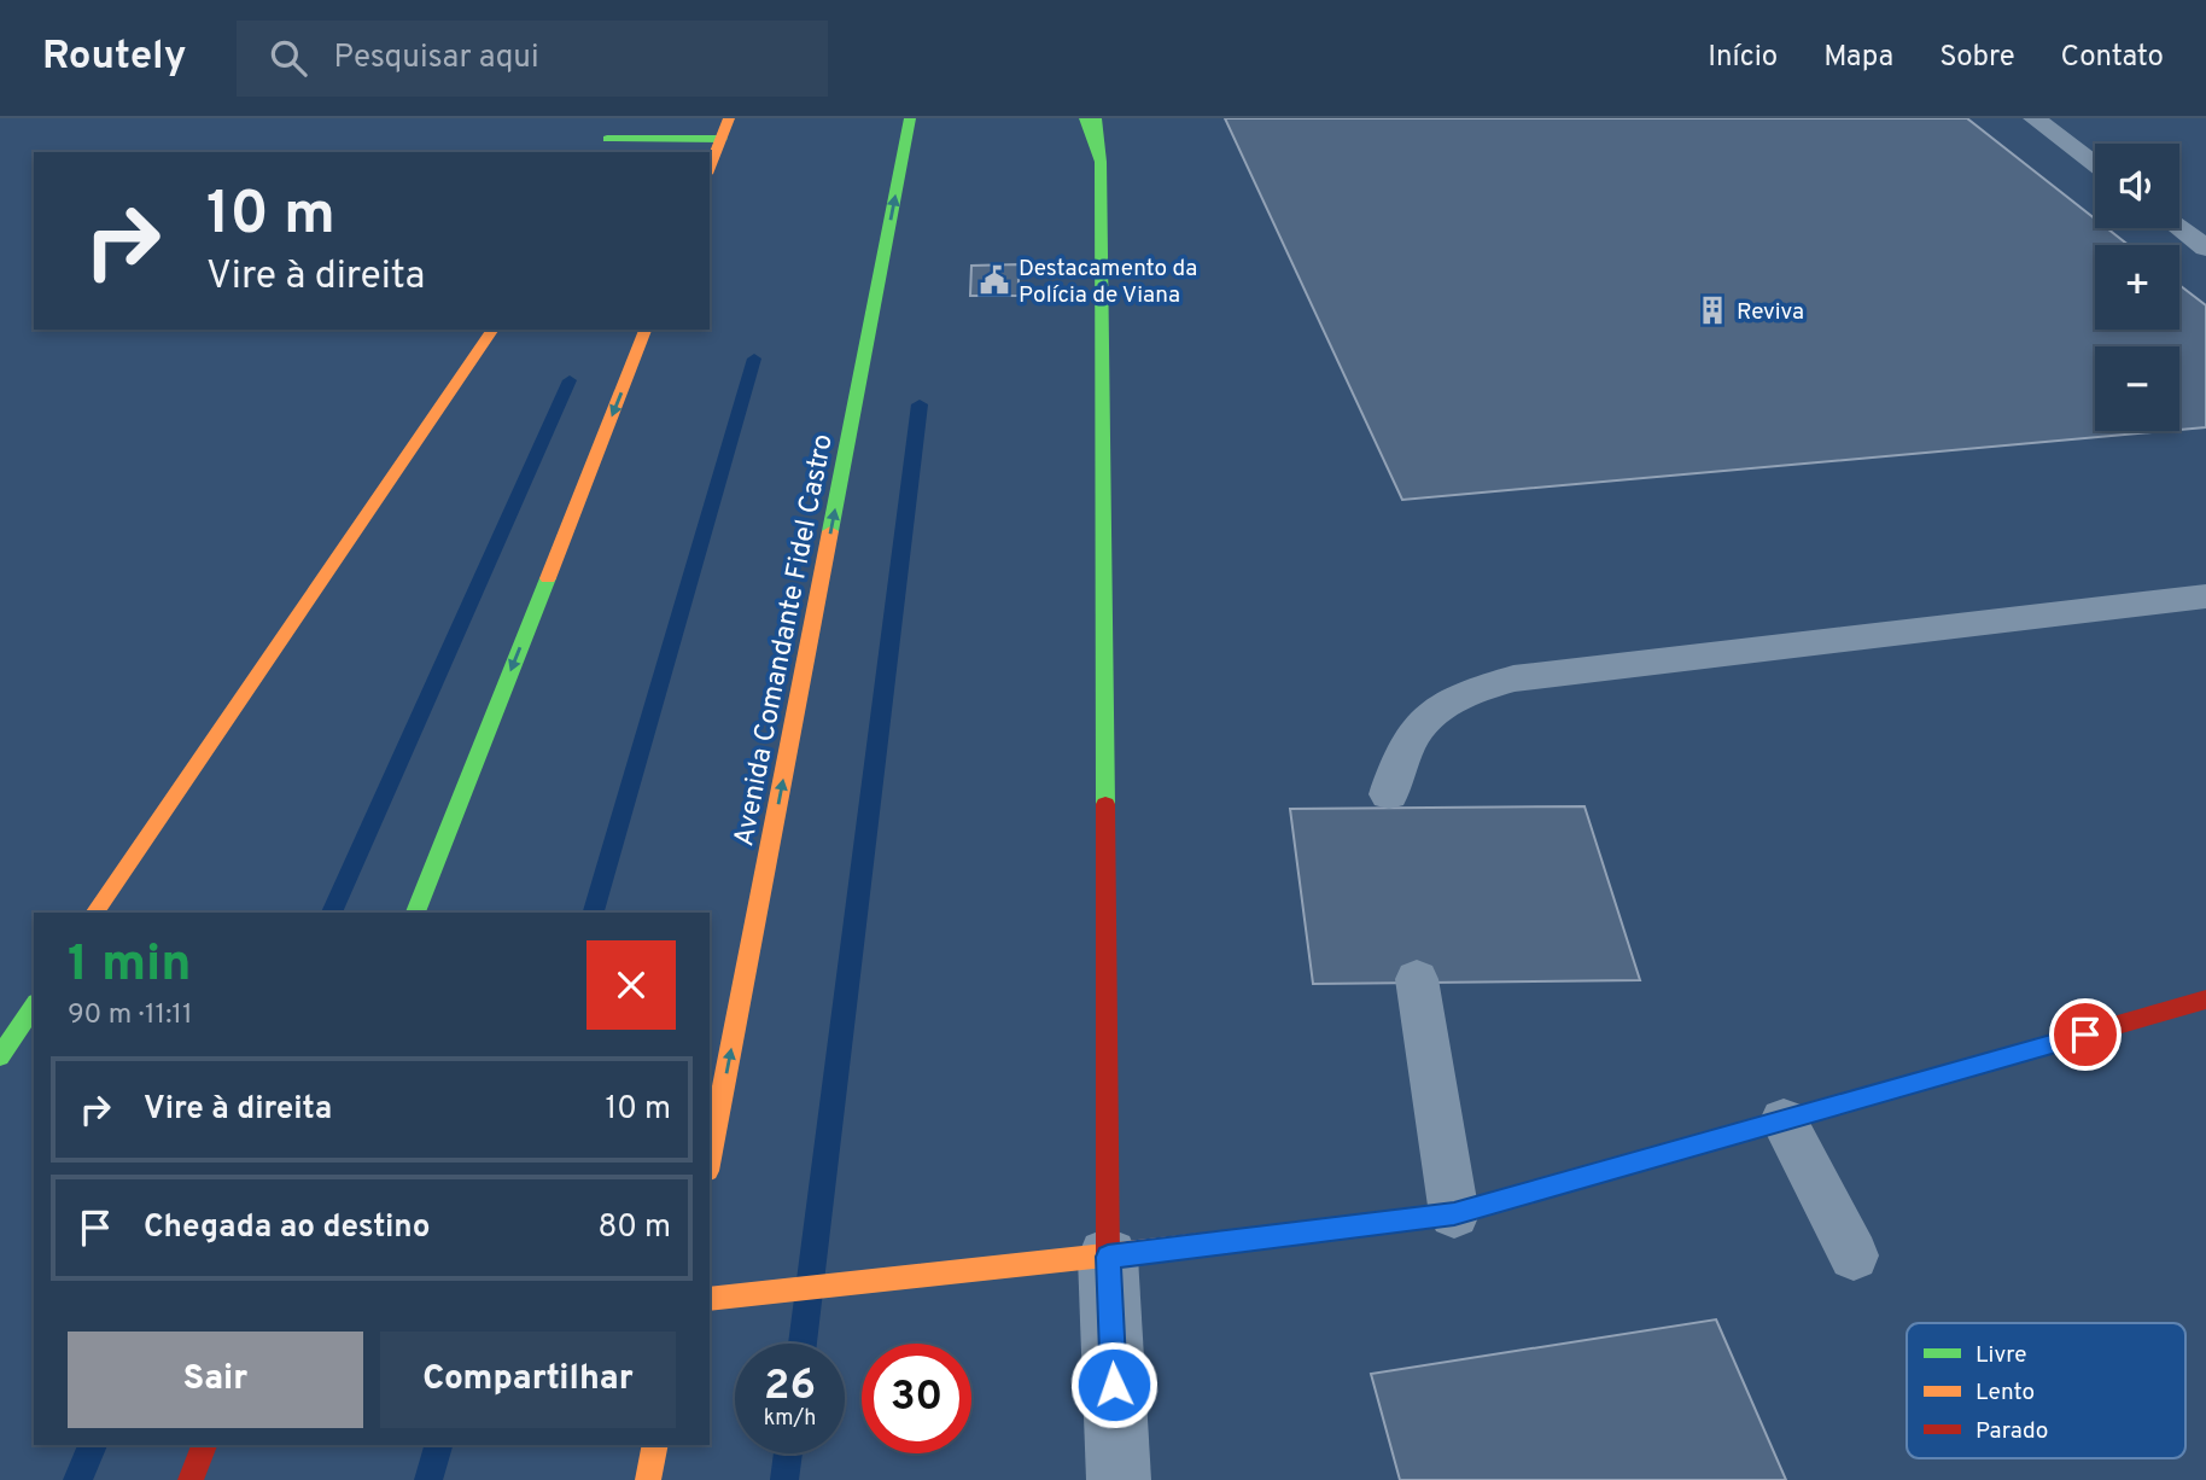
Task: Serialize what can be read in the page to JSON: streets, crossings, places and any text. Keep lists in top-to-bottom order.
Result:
{
  "streets": {
    "main road": ["Avenida Comandante Fidel Castro"]
  },
  "one_way": ["Avenida Comandante Fidel Castro"],
  "places": {
    "public building": ["Destacamento da Polícia de Viana"],
    "building": ["Reviva"]
  },
  "legend": ["Livre", "Lento", "Parado"],
  "page": {
    "header": "Routely",
    "search": "Pesquisar aqui",
    "nav": [
      "Início",
      "Mapa",
      "Sobre",
      "Contato"
    ],
    "map_buttons": ["+", "−"],
    "turn": ["10 m", "Vire à direita"],
    "heading": ["1 min", "90 m · 11:11"],
    "list": [
      {
        "name": "Vire à direita",
        "value": "10 m"
      },
      {
        "name": "Chegada ao destino",
        "value": "80 m"
      }
    ],
    "buttons": ["Sair", "Compartilhar"],
    "speed": "26 km/h",
    "limit": "30"
  }
}
